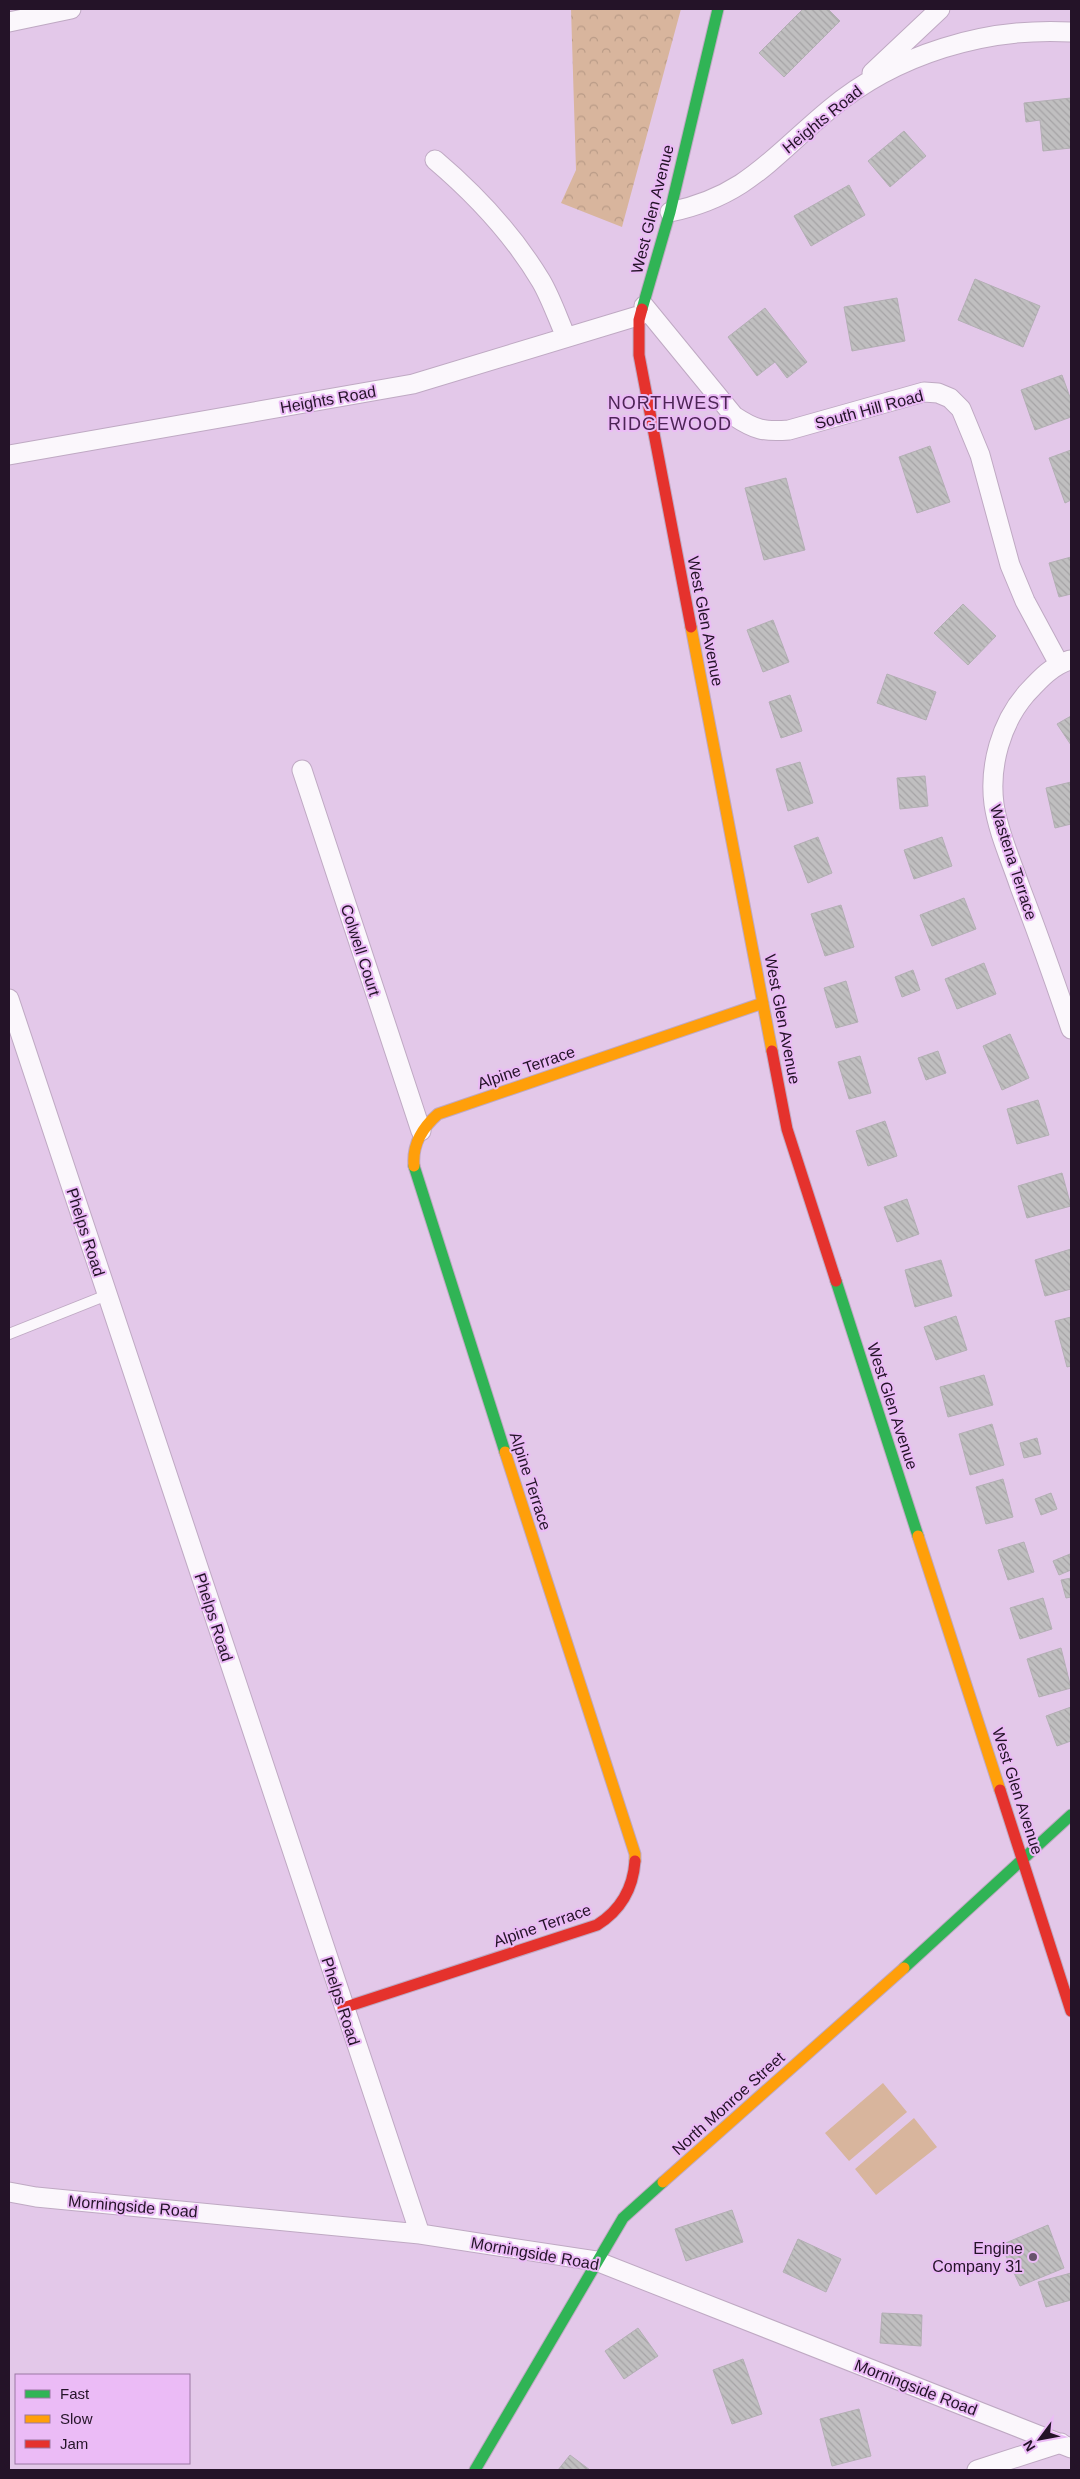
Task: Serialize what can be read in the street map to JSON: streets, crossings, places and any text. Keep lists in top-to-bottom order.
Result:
{
  "streets": {
    "street": [
      "Heights Road",
      "West Glen Avenue",
      "South Hill Road",
      "Wastena Terrace",
      "Colwell Court",
      "Alpine Terrace",
      "Phelps Road",
      "North Monroe Street",
      "Morningside Road"
    ]
  },
  "crossings": [
    ["Heights Road", "West Glen Avenue"],
    ["Heights Road", "South Hill Road"],
    ["West Glen Avenue", "South Hill Road"],
    ["West Glen Avenue", "Alpine Terrace"],
    ["West Glen Avenue", "North Monroe Street"],
    ["South Hill Road", "Wastena Terrace"],
    ["Colwell Court", "Alpine Terrace"],
    ["Alpine Terrace", "Phelps Road"],
    ["Phelps Road", "Morningside Road"],
    ["North Monroe Street", "Morningside Road"]
  ],
  "districts": ["NORTHWEST RIDGEWOOD"],
  "places": ["Engine Company 31"],
  "legend": ["Fast", "Slow", "Jam"],
  "north": "bottom left"
}
